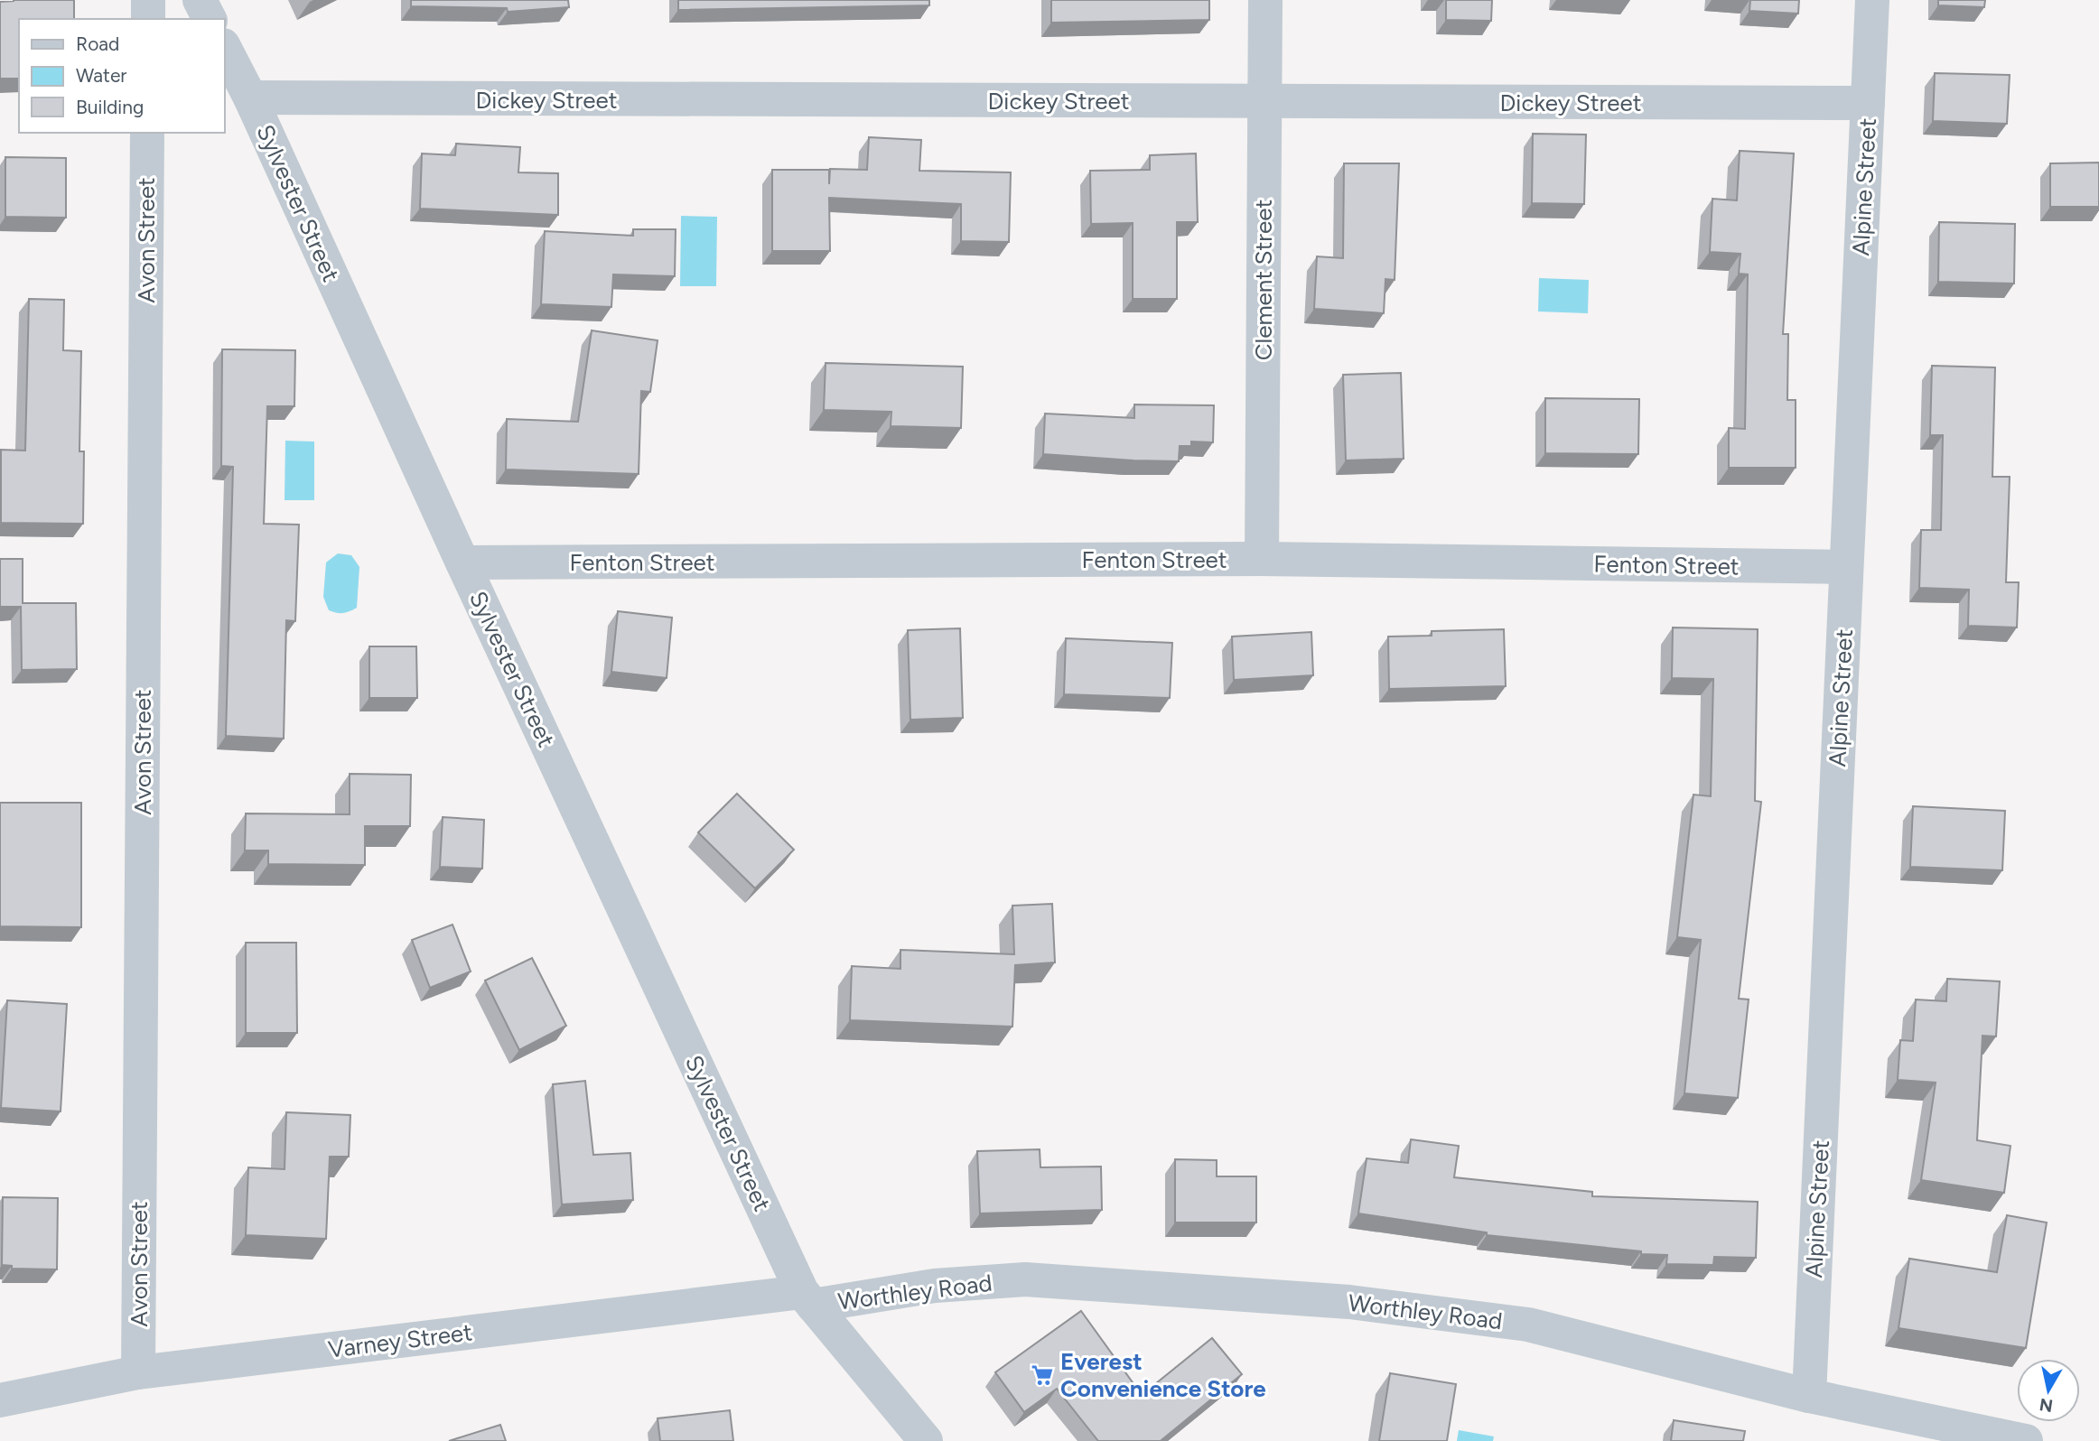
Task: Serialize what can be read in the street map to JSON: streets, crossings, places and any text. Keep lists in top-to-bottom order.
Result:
{
  "streets": {
    "street": [
      "Dickey Street",
      "Alpine Street",
      "Sylvester Street",
      "Avon Street",
      "Clement Street",
      "Fenton Street",
      "Worthley Road",
      "Varney Street"
    ]
  },
  "crossings": [
    ["Dickey Street", "Alpine Street"],
    ["Dickey Street", "Sylvester Street"],
    ["Dickey Street", "Clement Street"],
    ["Alpine Street", "Fenton Street"],
    ["Alpine Street", "Worthley Road"],
    ["Sylvester Street", "Fenton Street"],
    ["Sylvester Street", "Worthley Road"],
    ["Sylvester Street", "Varney Street"],
    ["Avon Street", "Varney Street"],
    ["Clement Street", "Fenton Street"],
    ["Worthley Road", "Varney Street"]
  ],
  "places": {
    "supermarket": ["Everest Convenience Store"]
  },
  "legend": ["Road", "Water", "Building"],
  "north": "bottom"
}
